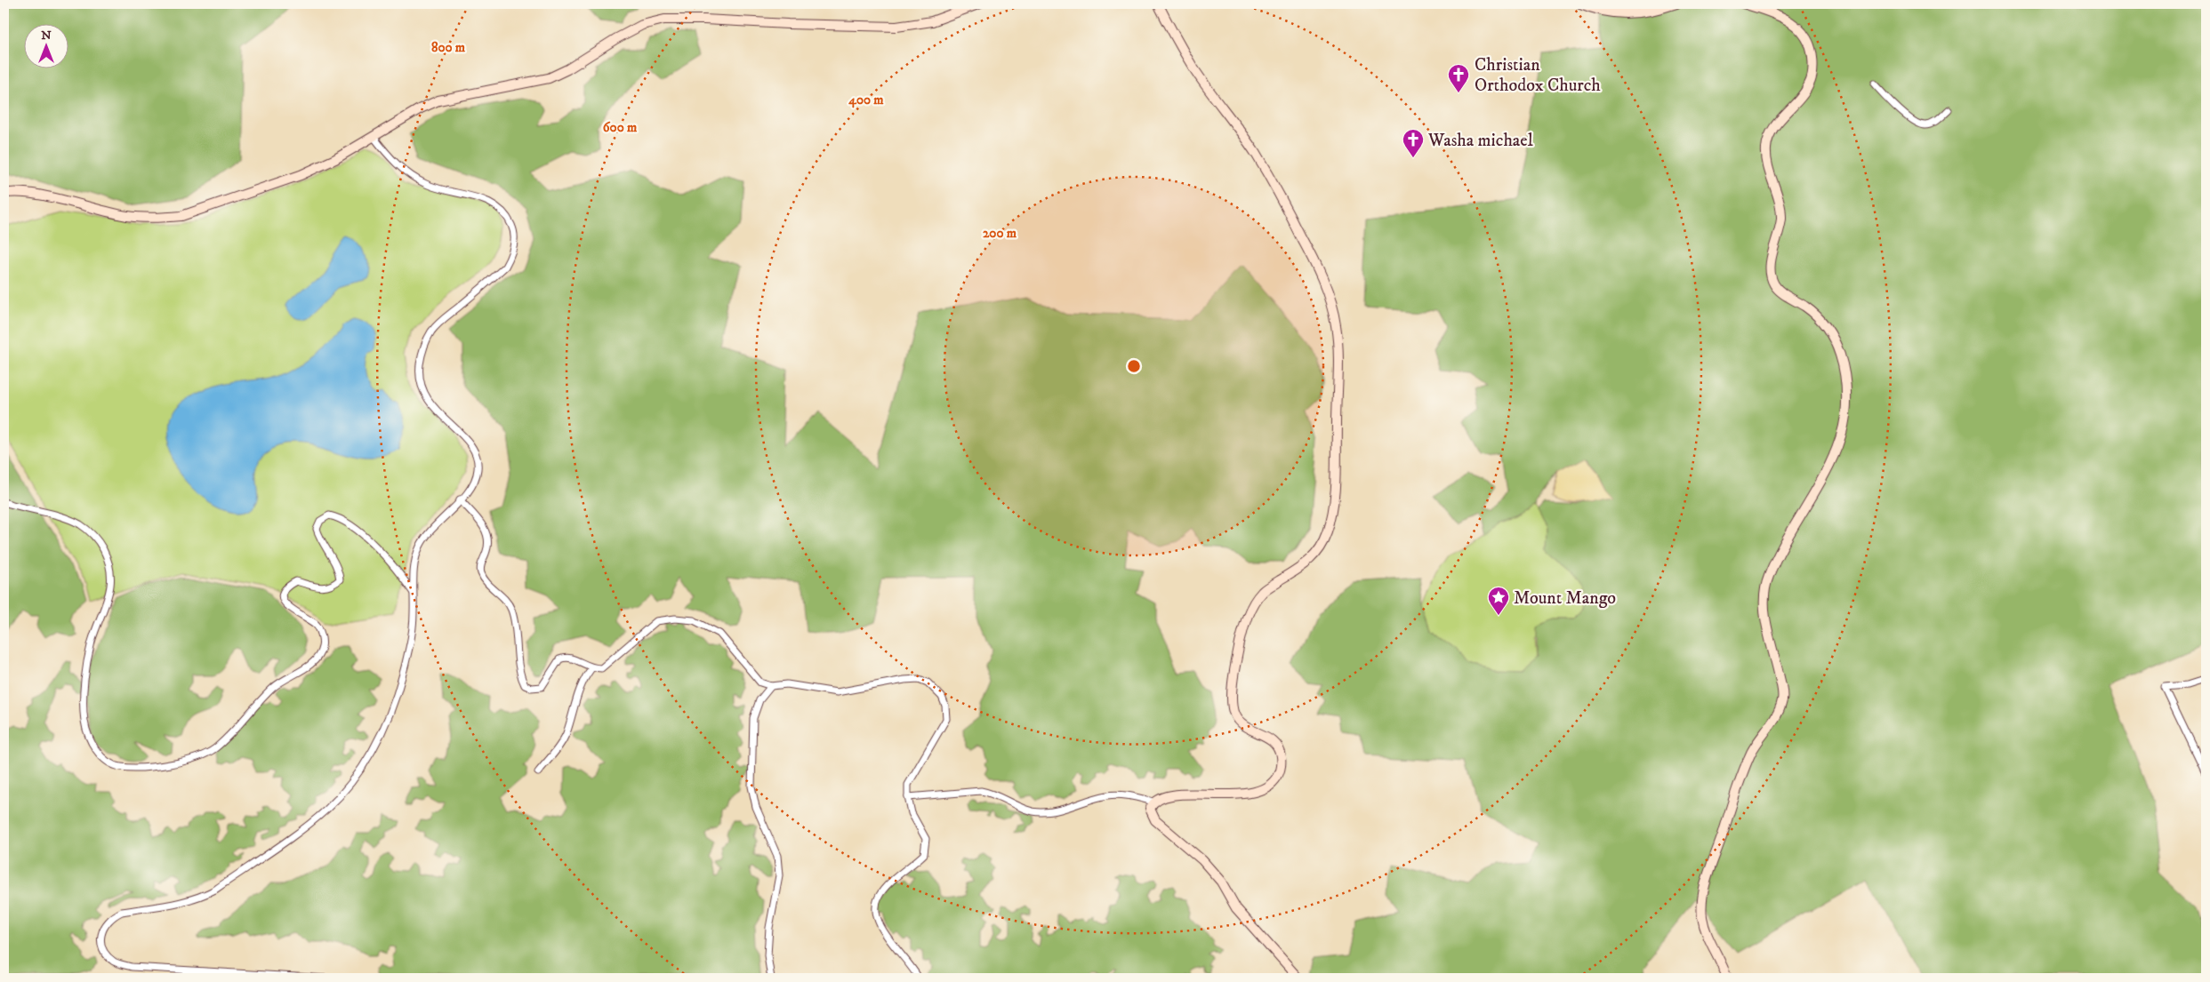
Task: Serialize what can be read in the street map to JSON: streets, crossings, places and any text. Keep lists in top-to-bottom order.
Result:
{
  "places": {
    "church": ["Christian Orthodox Church", "Washa michael"],
    "place": ["Mount Mango"]
  },
  "north": "top",
  "rings": [
    "800 m",
    "400 m",
    "600 m",
    "200 m"
  ]
}
